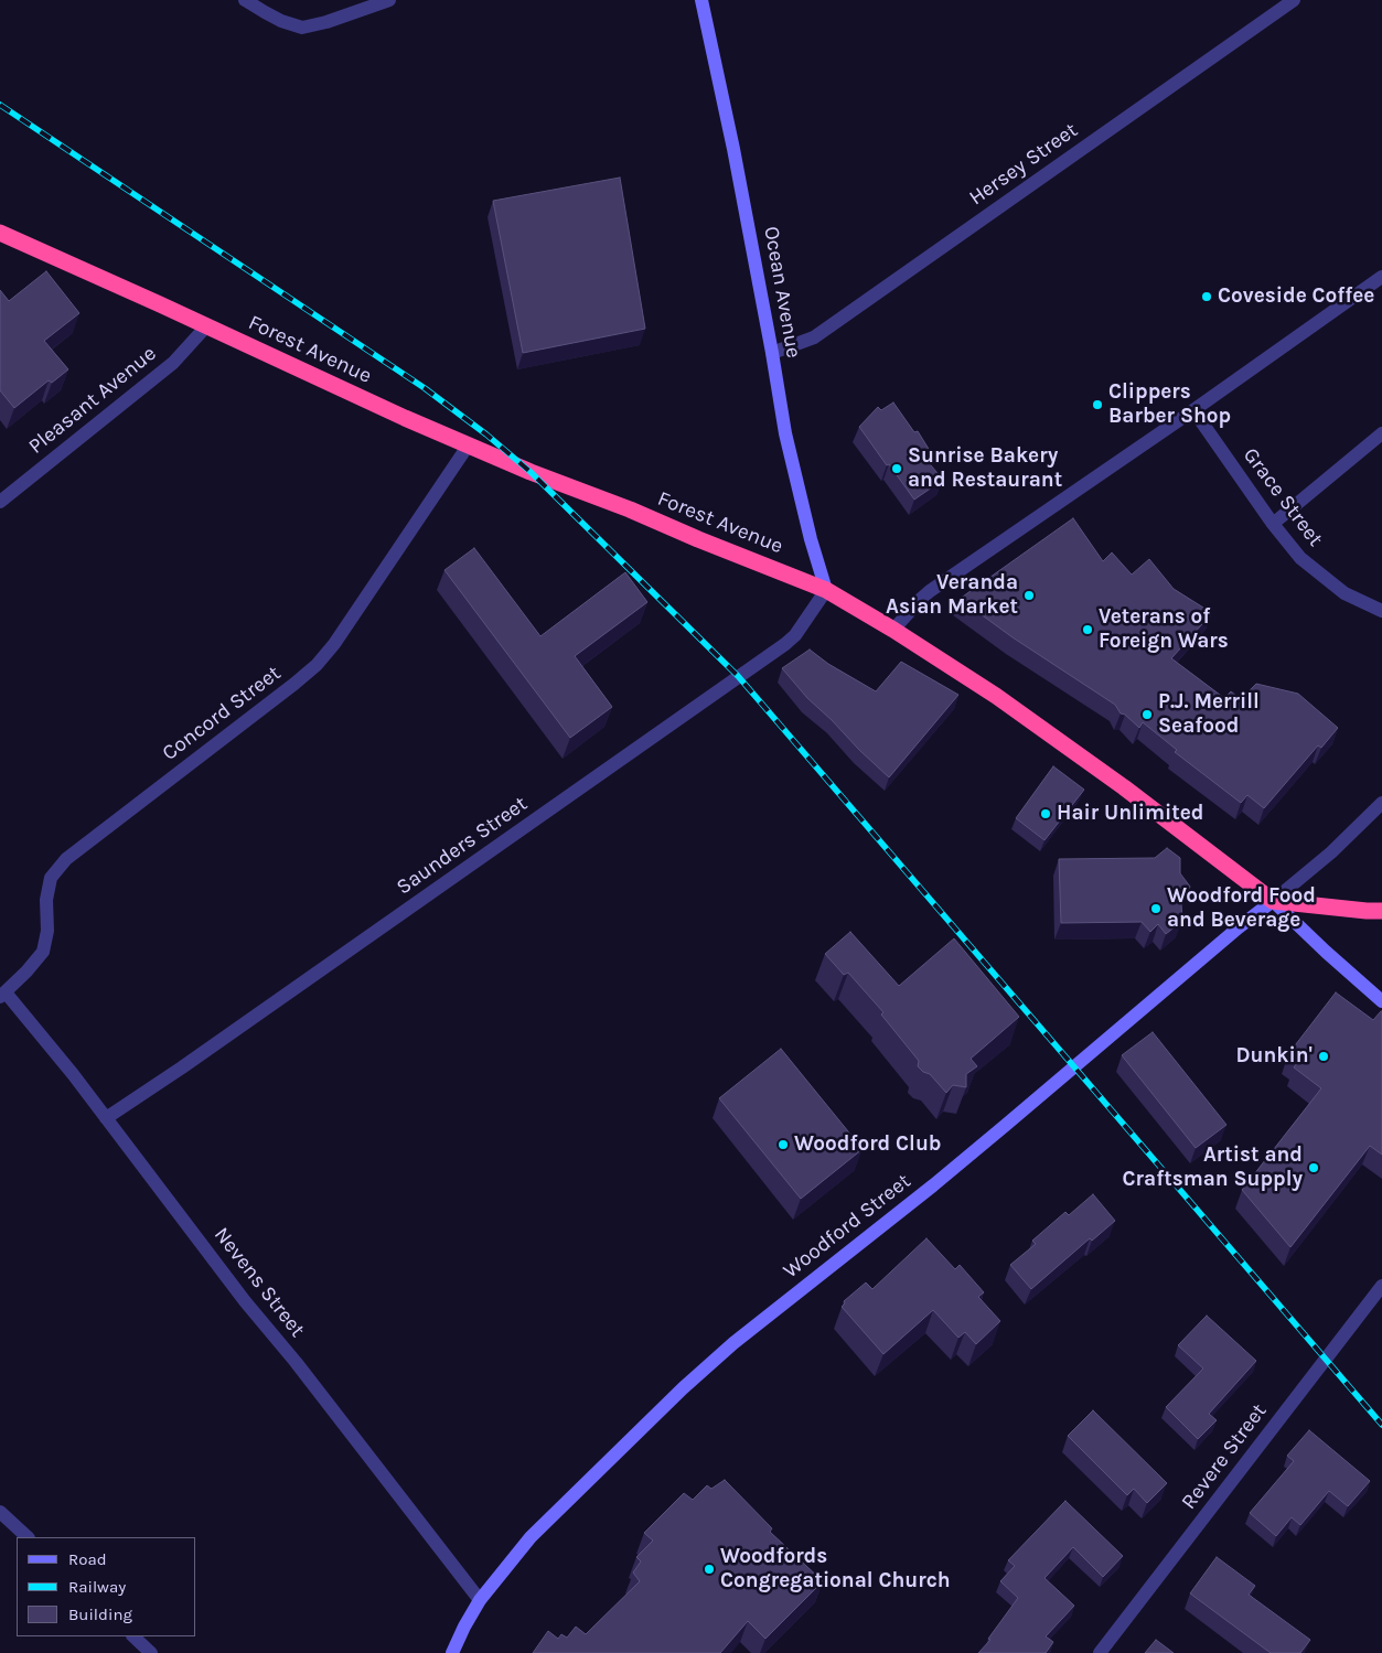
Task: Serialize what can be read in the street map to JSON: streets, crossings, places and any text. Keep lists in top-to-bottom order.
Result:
{
  "streets": {
    "highway": ["Forest Avenue"],
    "main road": ["Ocean Avenue", "Woodford Street"],
    "street": [
      "Hersey Street",
      "Pleasant Avenue",
      "Grace Street",
      "Concord Street",
      "Saunders Street",
      "Nevens Street",
      "Revere Street"
    ]
  },
  "crossings": [
    ["Hersey Street", "Ocean Avenue"],
    ["Ocean Avenue", "Forest Avenue"],
    ["Ocean Avenue", "Saunders Street"],
    ["Forest Avenue", "Pleasant Avenue"],
    ["Forest Avenue", "Concord Street"],
    ["Forest Avenue", "Saunders Street"],
    ["Forest Avenue", "Woodford Street"],
    ["Concord Street", "Nevens Street"],
    ["Saunders Street", "Nevens Street"],
    ["Woodford Street", "Nevens Street"]
  ],
  "places": [
    "Coveside Coffee",
    "Clippers Barber Shop",
    "Sunrise Bakery and Restaurant",
    "Veranda Asian Market",
    "Veterans of Foreign Wars",
    "P.J. Merrill Seafood",
    "Hair Unlimited",
    "Woodford Food and Beverage",
    "Dunkin'",
    "Woodford Club",
    "Artist and Craftsman Supply",
    "Woodfords Congregational Church"
  ],
  "legend": ["Road", "Railway", "Building"]
}
